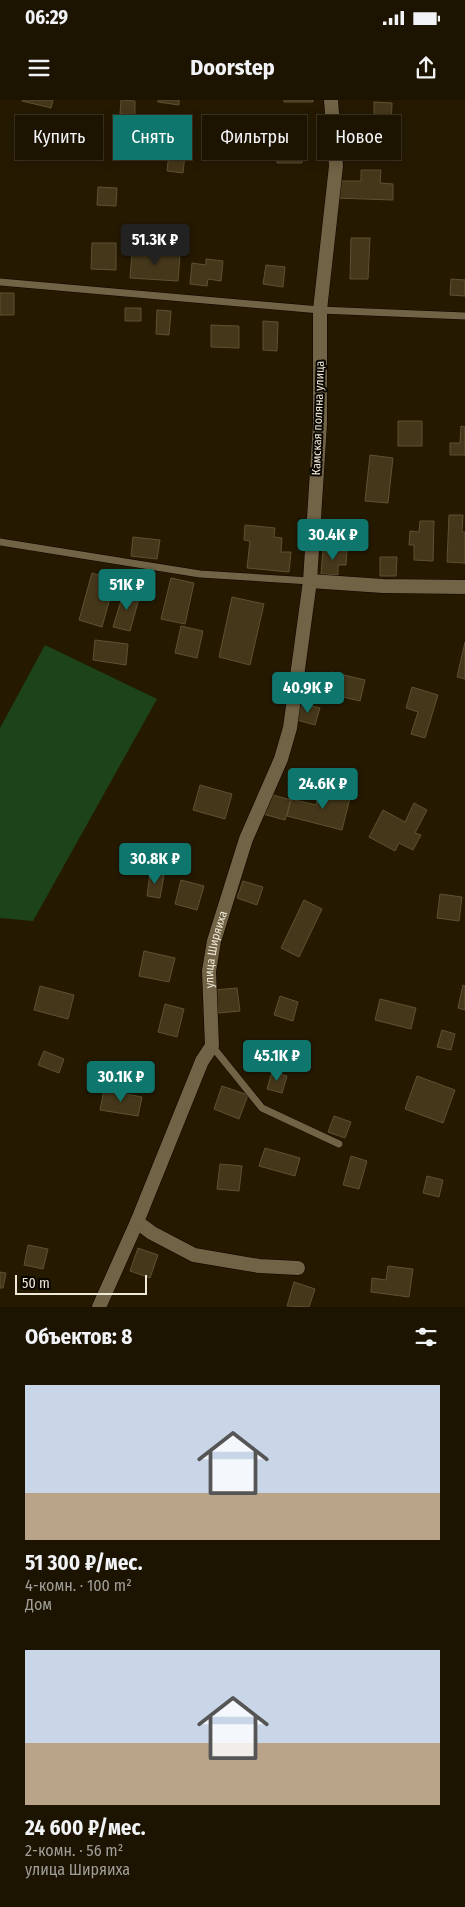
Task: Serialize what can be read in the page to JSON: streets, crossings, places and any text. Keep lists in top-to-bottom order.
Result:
{
  "streets": {
    "street": ["Камская поляна улица", "улица Ширяиха"]
  },
  "crossings": [
    ["Камская поляна улица", "улица Ширяиха"]
  ],
  "scale_bar": "50 m",
  "page": {
    "status": "06:29",
    "header": "Doorstep",
    "chip": [
      "Купить",
      "Снять",
      "Фильтры",
      "Новое"
    ],
    "price": [
      "51.3K ₽",
      "30.4K ₽",
      "51K ₽",
      "40.9K ₽",
      "24.6K ₽",
      "30.8K ₽",
      "45.1K ₽",
      "30.1K ₽"
    ],
    "scale": "50 m",
    "heading": "Объектов: 8",
    "list": [
      {
        "name": "51 300 ₽/мес.",
        "note": "4-комн. · 100 m² · Дом"
      },
      {
        "name": "24 600 ₽/мес.",
        "note": "2-комн. · 56 m² · улица Ширяиха"
      }
    ]
  }
}
